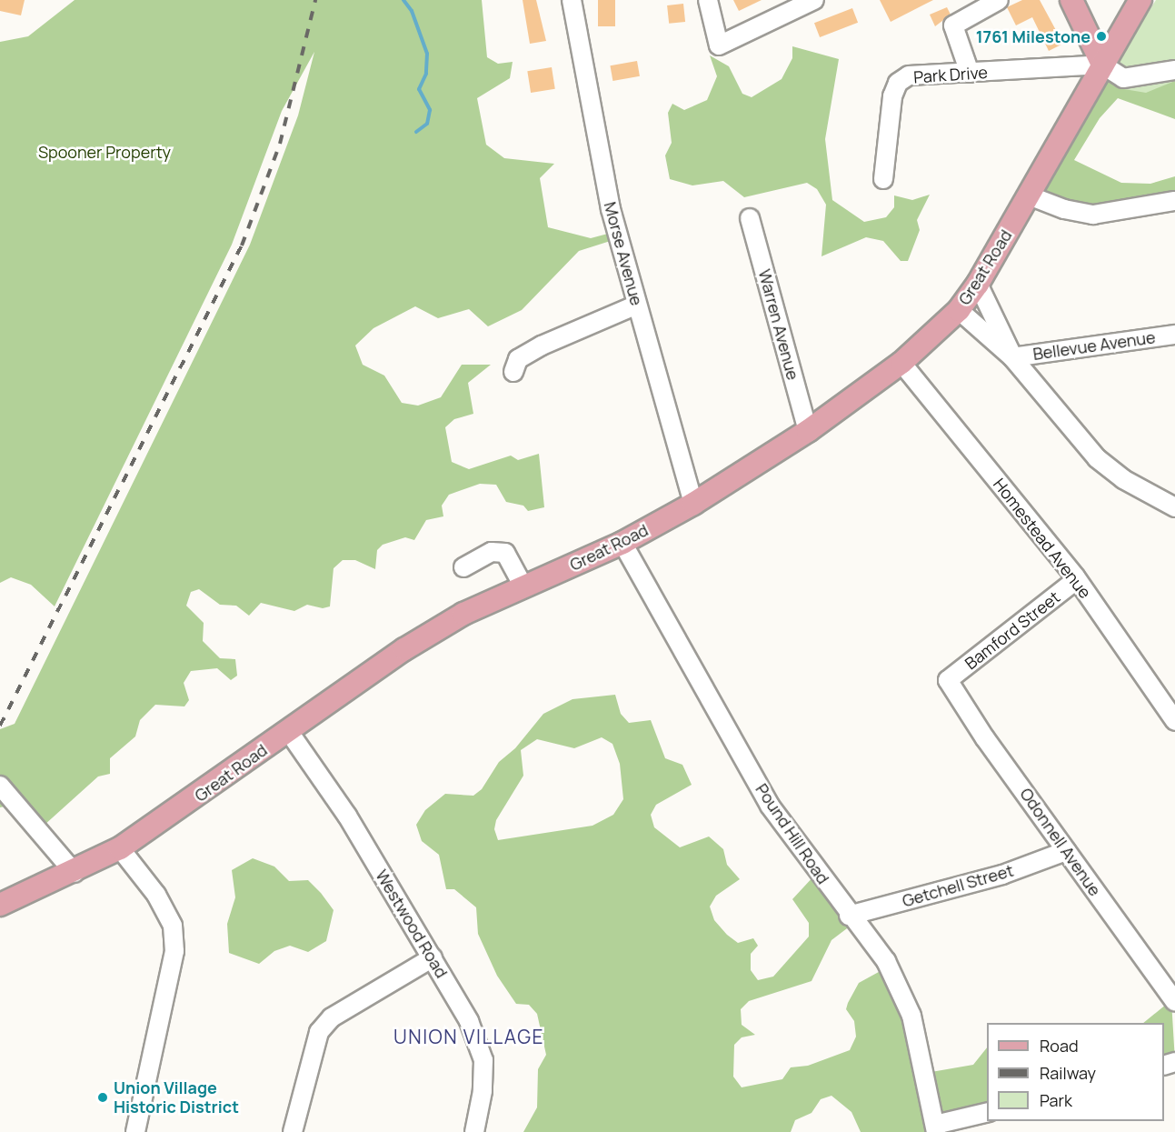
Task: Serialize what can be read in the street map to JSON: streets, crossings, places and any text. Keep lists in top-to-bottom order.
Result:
{
  "streets": {
    "main road": ["Great Road"],
    "street": [
      "Park Drive",
      "Morse Avenue",
      "Warren Avenue",
      "Bellevue Avenue",
      "Homestead Avenue",
      "Bamford Street",
      "Pound Hill Road",
      "Odonnell Avenue",
      "Getchell Street",
      "Westwood Road"
    ]
  },
  "crossings": [
    ["Park Drive", "Great Road"],
    ["Morse Avenue", "Great Road"],
    ["Great Road", "Warren Avenue"],
    ["Great Road", "Homestead Avenue"],
    ["Great Road", "Pound Hill Road"],
    ["Great Road", "Westwood Road"],
    ["Homestead Avenue", "Bamford Street"],
    ["Bamford Street", "Odonnell Avenue"],
    ["Pound Hill Road", "Getchell Street"],
    ["Odonnell Avenue", "Getchell Street"]
  ],
  "districts": ["UNION VILLAGE"],
  "parks": ["Spooner Property"],
  "places": ["1761 Milestone", "Union Village Historic District"],
  "legend": ["Road", "Railway", "Park"]
}
